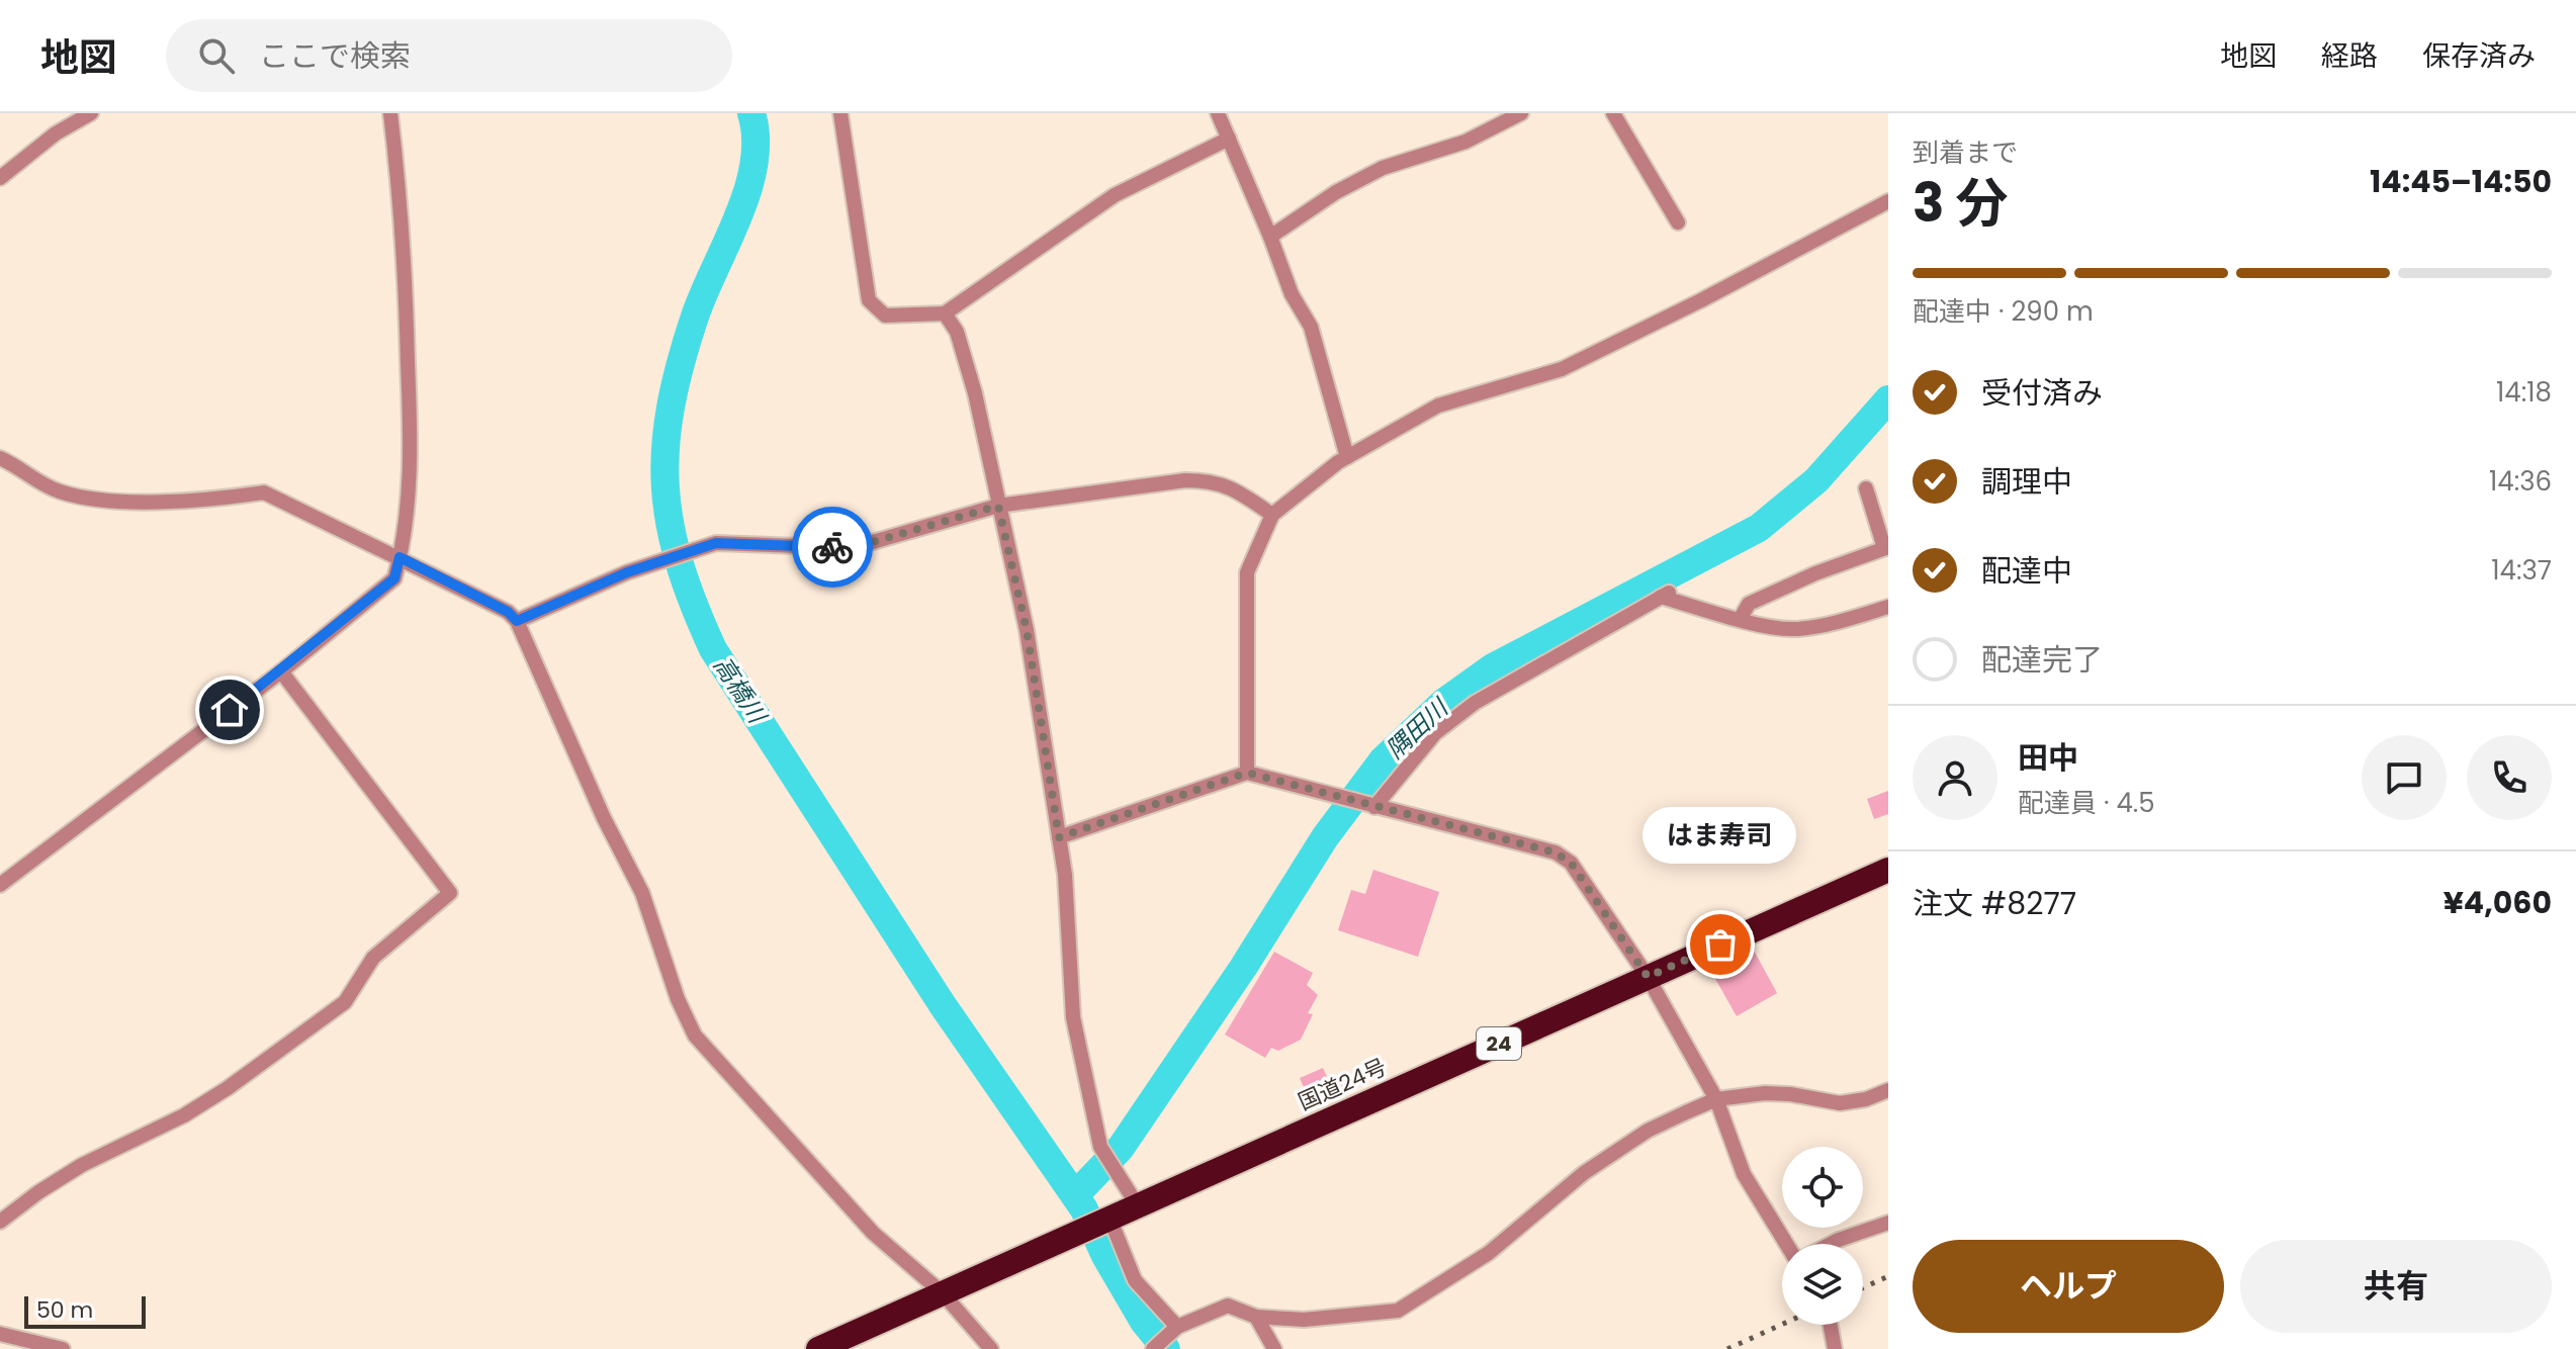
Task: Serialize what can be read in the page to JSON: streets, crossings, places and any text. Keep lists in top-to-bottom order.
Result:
{
  "streets": {
    "highway": ["24", "国道24号"]
  },
  "water": ["高橋川", "隅田川"],
  "places": ["はま寿司"],
  "scale_bar": "50 m",
  "page": {
    "header": "地図",
    "search": "ここで検索",
    "nav": ["地図", "経路", "保存済み"],
    "heading": ["3 分", "到着まで", "14:45–14:50"],
    "panel": [
      "田中",
      "配達員 · 4.5",
      "注文 #8277",
      "¥4,060"
    ],
    "bar": "配達中 · 290 m",
    "list": [
      ["受付済み", "14:18"],
      ["調理中", "14:36"],
      ["配達中", "14:37"],
      "配達完了"
    ],
    "bubble": "はま寿司",
    "buttons": ["ヘルプ", "共有"],
    "scale": "50 m"
  }
}
